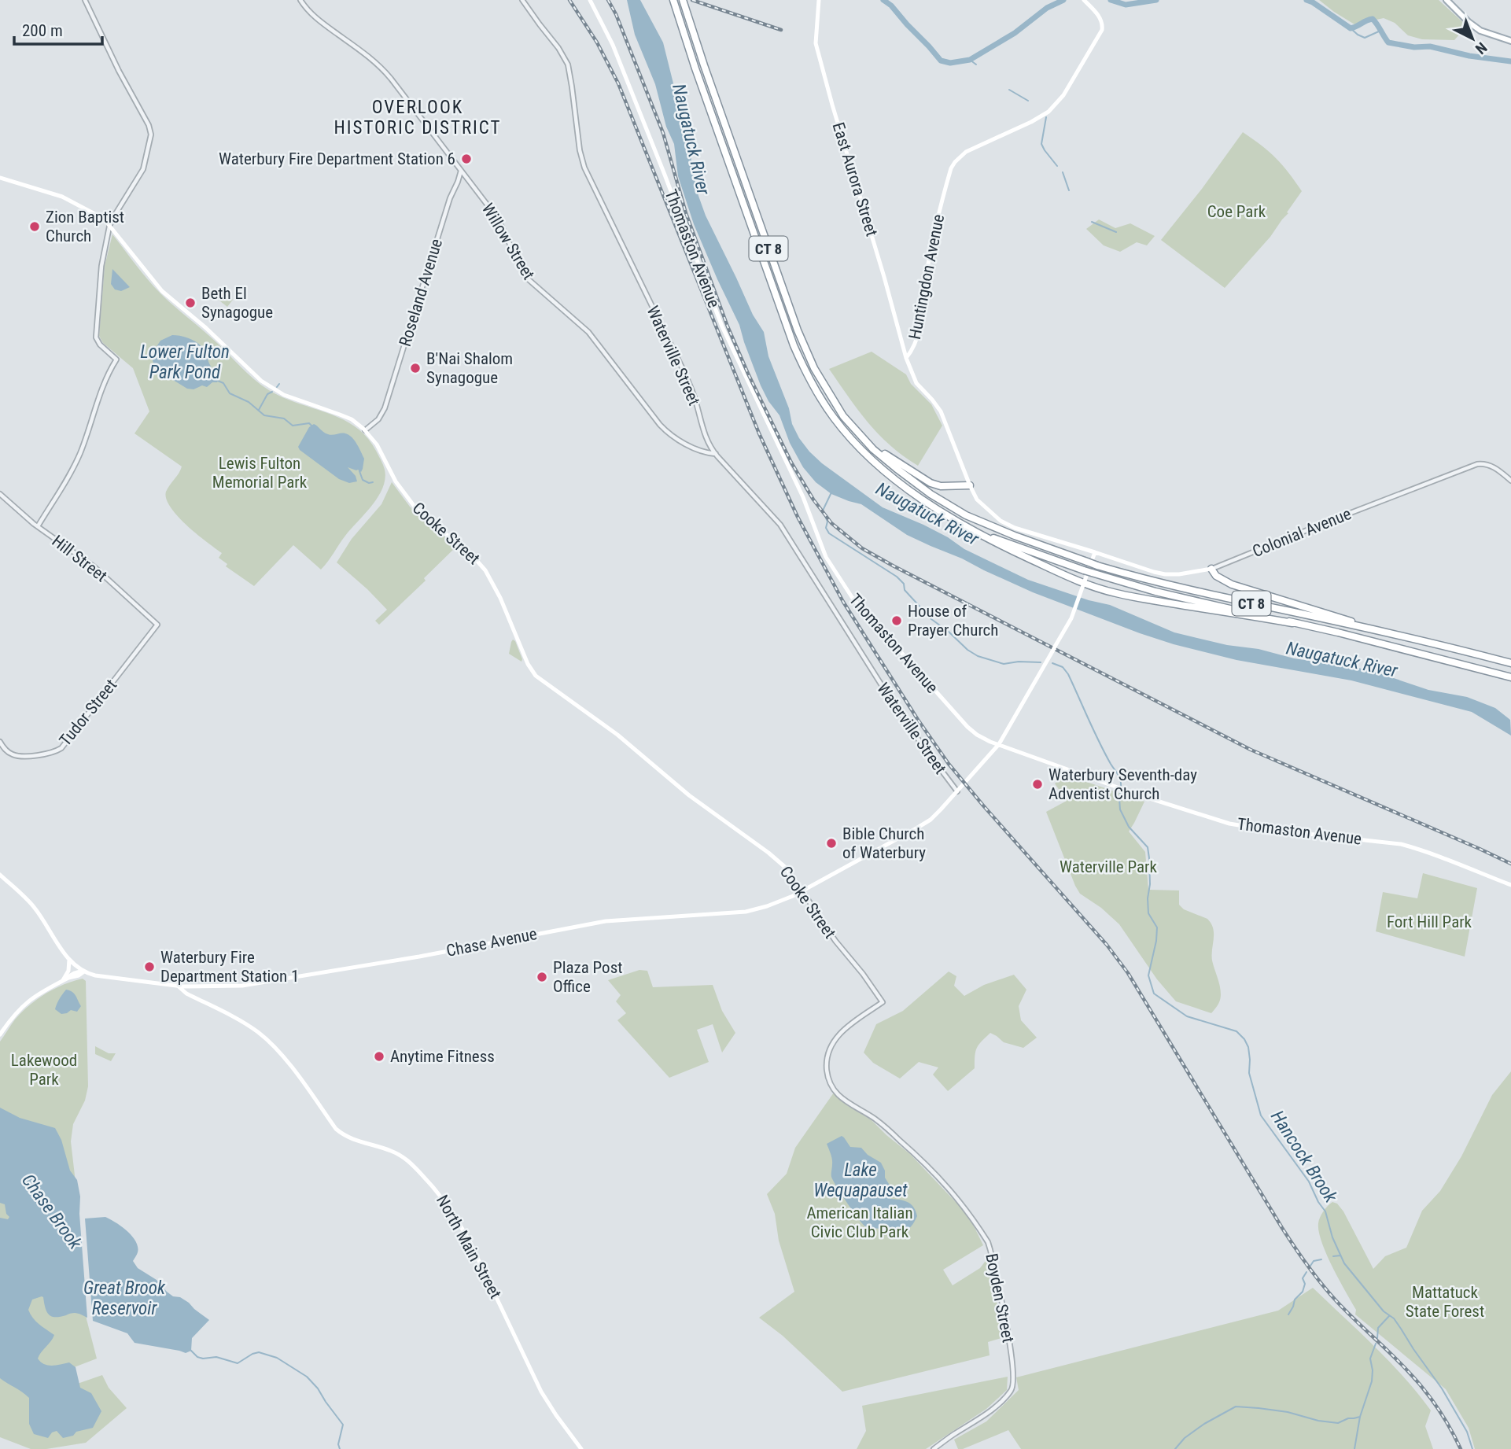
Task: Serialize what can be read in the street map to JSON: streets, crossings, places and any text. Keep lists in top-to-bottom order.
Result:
{
  "streets": {
    "highway": ["CT 8"],
    "main road": [
      "East Aurora Street",
      "Thomaston Avenue",
      "Huntingdon Avenue",
      "Colonial Avenue",
      "Cooke Street",
      "Chase Avenue",
      "North Main Street"
    ],
    "street": [
      "Willow Street",
      "Roseland Avenue",
      "Waterville Street",
      "Hill Street",
      "Tudor Street",
      "Boyden Street"
    ]
  },
  "crossings": [
    ["East Aurora Street", "Huntingdon Avenue"],
    ["Willow Street", "Roseland Avenue"],
    ["Willow Street", "Waterville Street"],
    ["Thomaston Avenue", "Chase Avenue"],
    ["Huntingdon Avenue", "Colonial Avenue"],
    ["Roseland Avenue", "Cooke Street"],
    ["Waterville Street", "Chase Avenue"],
    ["Cooke Street", "Chase Avenue"],
    ["Cooke Street", "Boyden Street"],
    ["Hill Street", "Tudor Street"],
    ["Chase Avenue", "North Main Street"]
  ],
  "districts": ["OVERLOOK HISTORIC DISTRICT"],
  "water": [
    "Naugatuck River",
    "Lower Fulton Park Pond",
    "Hancock Brook",
    "Lake Wequapauset",
    "Chase Brook",
    "Great Brook Reservoir"
  ],
  "parks": [
    "Coe Park",
    "Lewis Fulton Memorial Park",
    "Waterville Park",
    "Fort Hill Park",
    "Lakewood Park",
    "American Italian Civic Club Park",
    "Mattatuck State Forest"
  ],
  "places": [
    "Waterbury Fire Department Station 6",
    "Zion Baptist Church",
    "Beth El Synagogue",
    "B'Nai Shalom Synagogue",
    "House of Prayer Church",
    "Waterbury Seventh-day Adventist Church",
    "Bible Church of Waterbury",
    "Waterbury Fire Department Station 1",
    "Plaza Post Office",
    "Anytime Fitness"
  ],
  "scale_bar": "200 m",
  "north": "bottom right"
}
